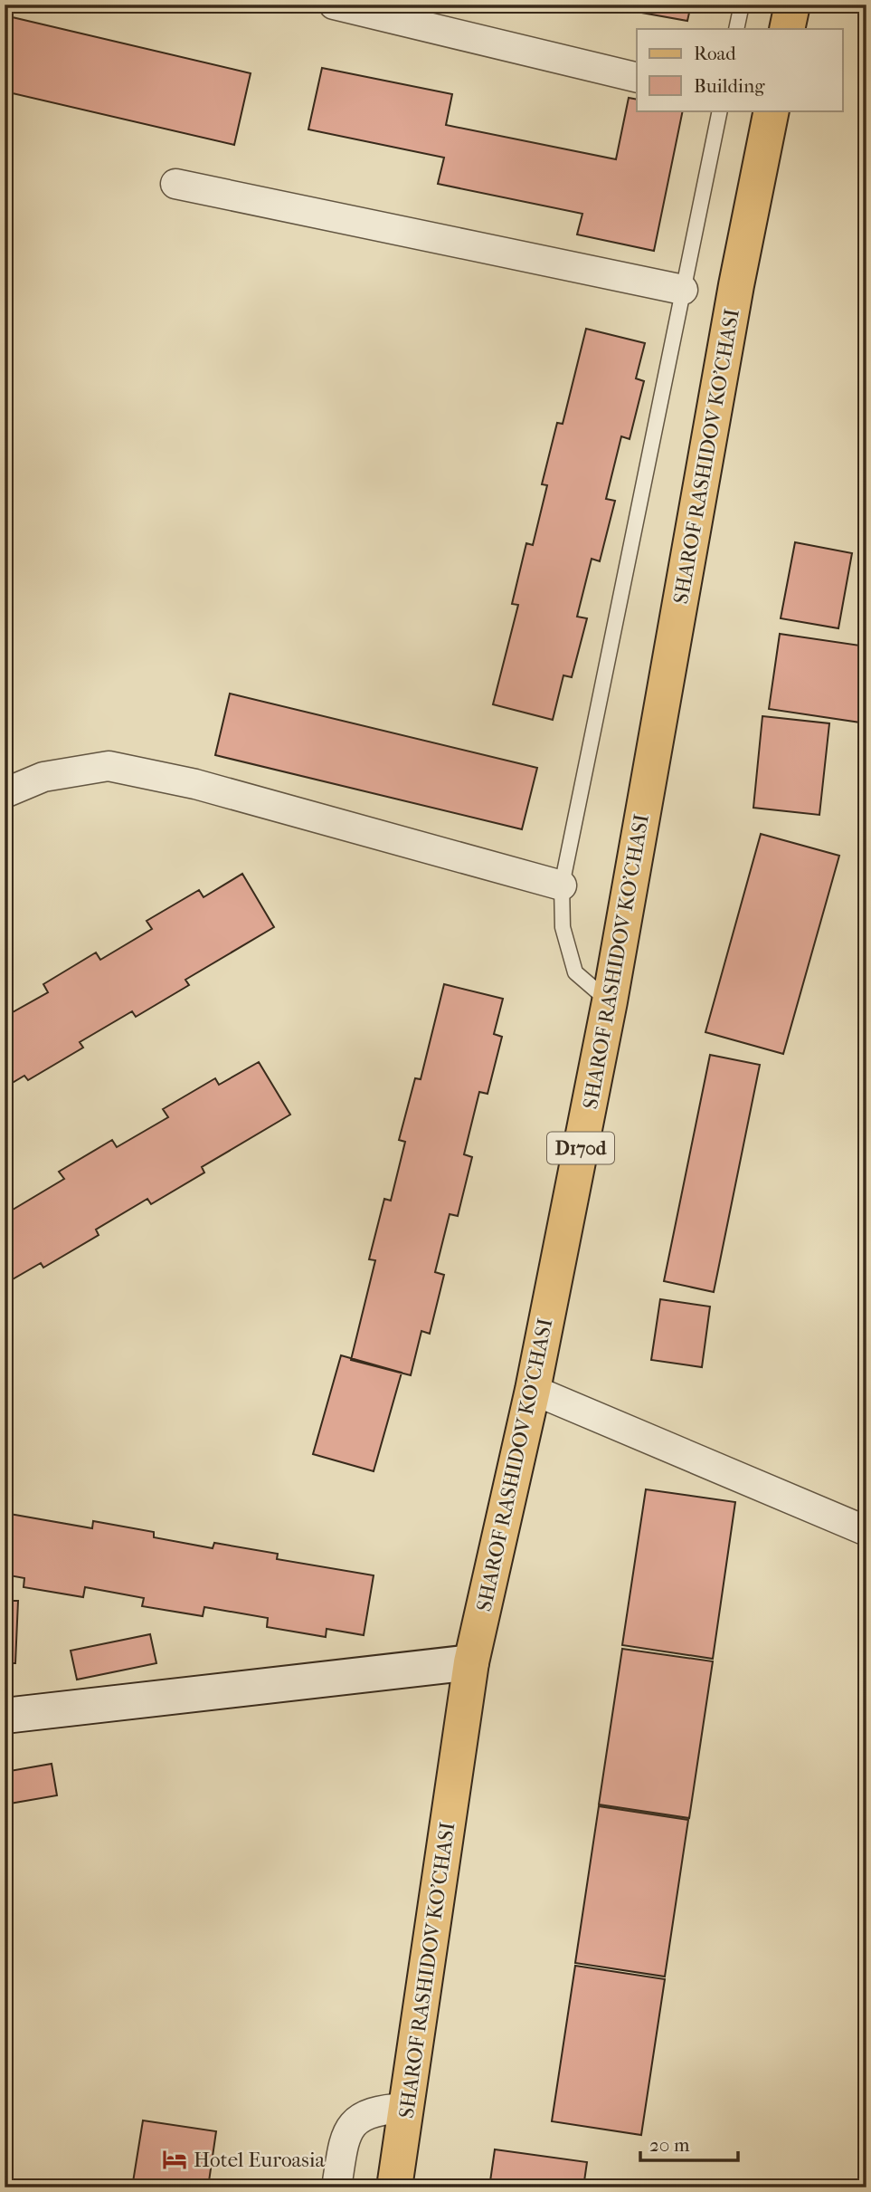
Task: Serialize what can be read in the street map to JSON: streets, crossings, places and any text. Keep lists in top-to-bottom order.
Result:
{
  "streets": {
    "main road": ["SHAROF RASHIDOV KO'CHASI", "D170d"]
  },
  "places": {
    "hotel": ["Hotel Euroasia"]
  },
  "legend": ["Road", "Building"],
  "scale_bar": "20 m"
}
